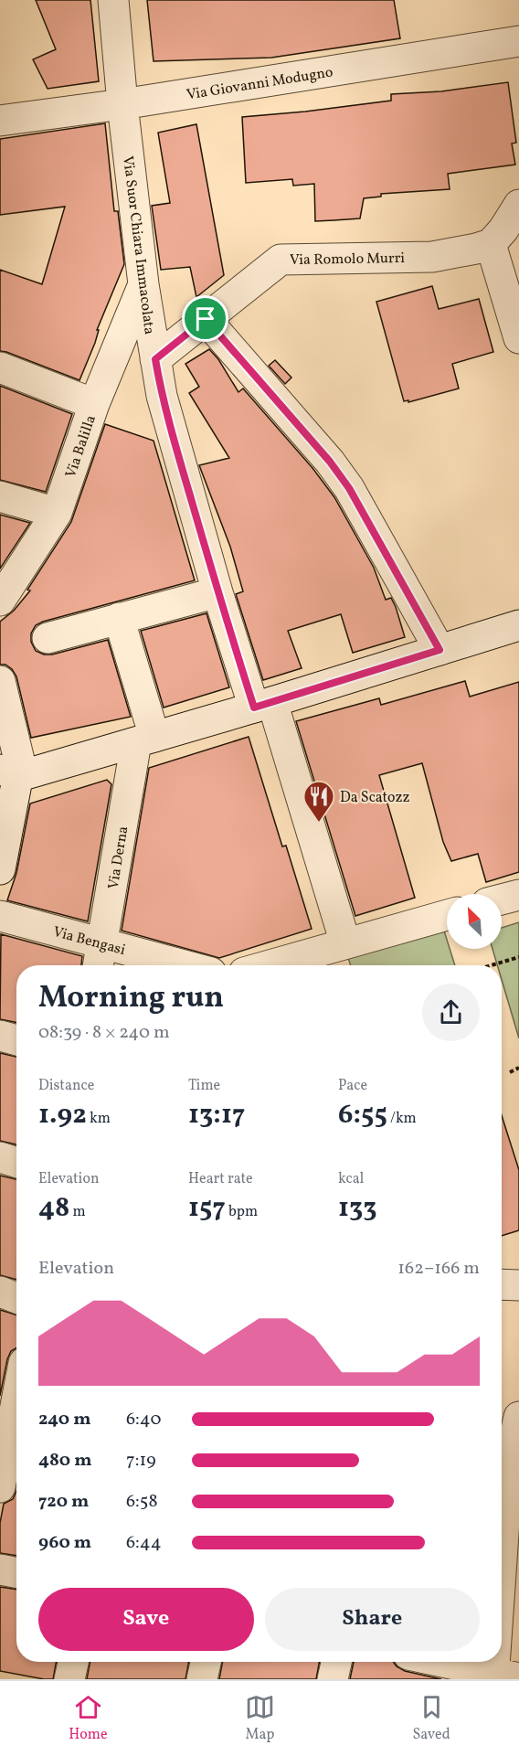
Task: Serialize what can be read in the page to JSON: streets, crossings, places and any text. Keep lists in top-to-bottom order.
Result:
{
  "streets": {
    "street": [
      "Via Giovanni Modugno",
      "Via Suor Chiara Immacolata",
      "Via Romolo Murri",
      "Via Balilla",
      "Via Derna",
      "Via Bengasi"
    ]
  },
  "crossings": [
    ["Via Giovanni Modugno", "Via Suor Chiara Immacolata"],
    ["Via Suor Chiara Immacolata", "Via Romolo Murri"],
    ["Via Suor Chiara Immacolata", "Via Balilla"],
    ["Via Derna", "Via Bengasi"]
  ],
  "places": {
    "restaurant": ["Da Scatozz"]
  },
  "north": "top left",
  "page": {
    "heading": ["Morning run", "08:39 · 8 × 240 m"],
    "stats": [
      ["Distance", "1.92 km"],
      ["Time", "13:17"],
      ["Pace", "6:55 /km"],
      ["Elevation", "48 m"],
      ["Heart rate", "157 bpm"],
      ["kcal", "133"]
    ],
    "chart": ["Elevation", "162–166 m"],
    "list": [
      {
        "name": "240 m",
        "note": "6:40"
      },
      {
        "name": "480 m",
        "note": "7:19"
      },
      {
        "name": "720 m",
        "note": "6:58"
      },
      {
        "name": "960 m",
        "note": "6:44"
      }
    ],
    "buttons": ["Save", "Share"],
    "tabs": ["Home", "Map", "Saved"]
  }
}
